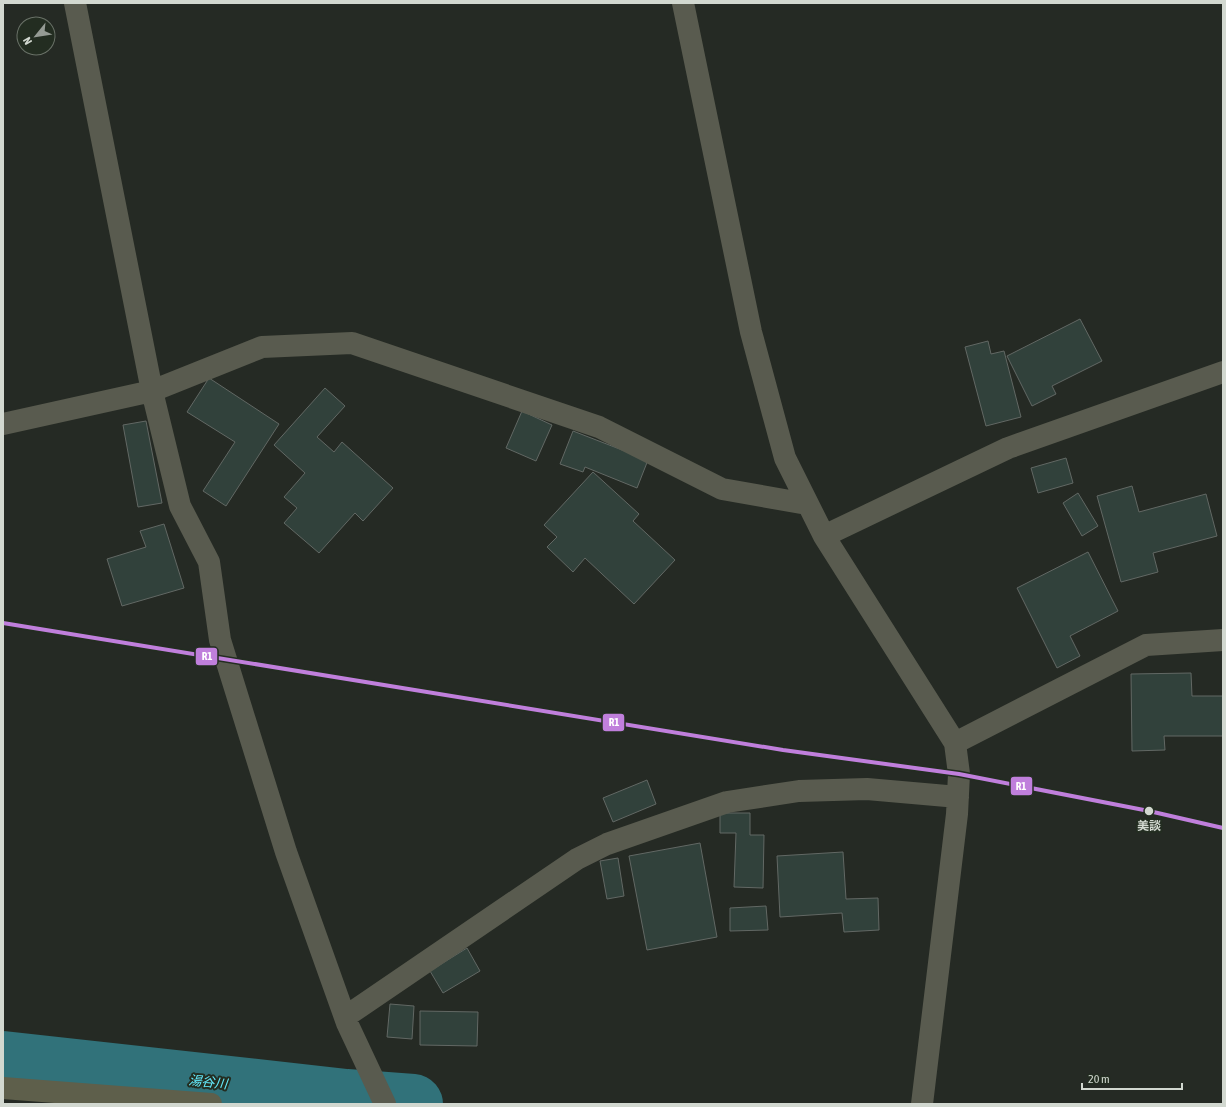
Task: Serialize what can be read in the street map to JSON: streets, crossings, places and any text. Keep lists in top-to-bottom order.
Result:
{
  "water": ["湯谷川"],
  "places": ["美談"],
  "lines": ["transit line R1"],
  "scale_bar": "20 m",
  "north": "bottom left"
}
